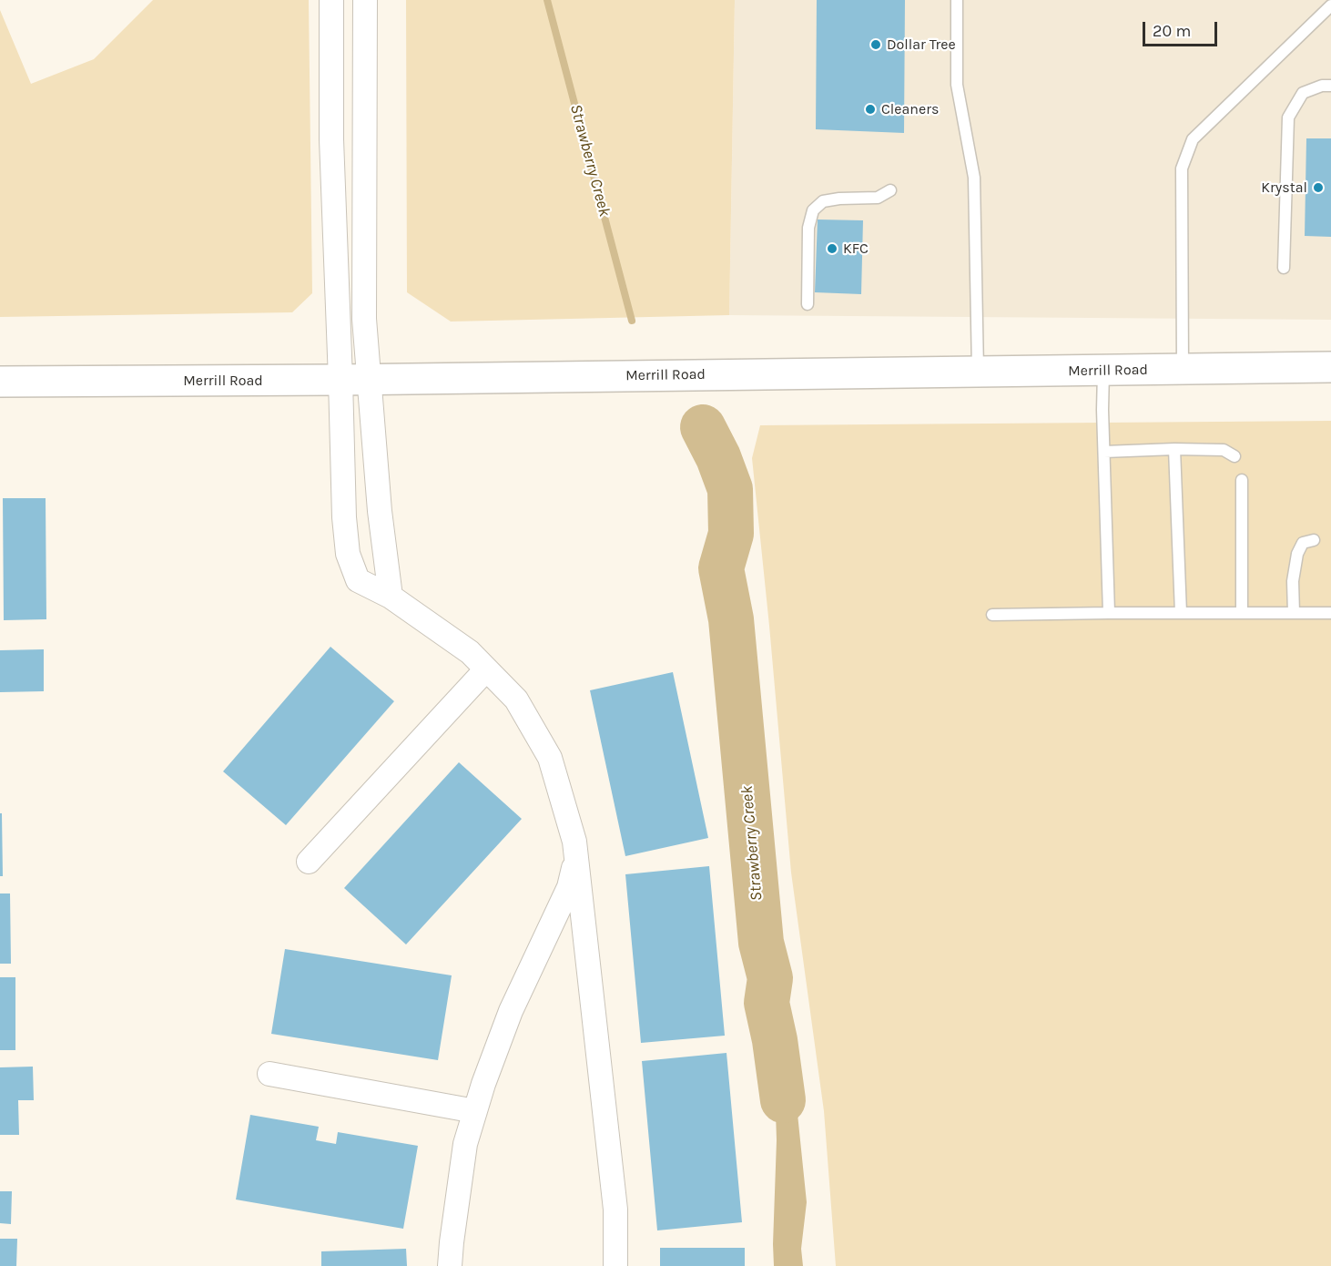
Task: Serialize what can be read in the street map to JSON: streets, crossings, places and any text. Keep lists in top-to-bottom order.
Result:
{
  "streets": {
    "main road": ["Merrill Road"]
  },
  "water": ["Strawberry Creek"],
  "places": [
    "Dollar Tree",
    "Cleaners",
    "Krystal",
    "KFC"
  ],
  "scale_bar": "20 m"
}
